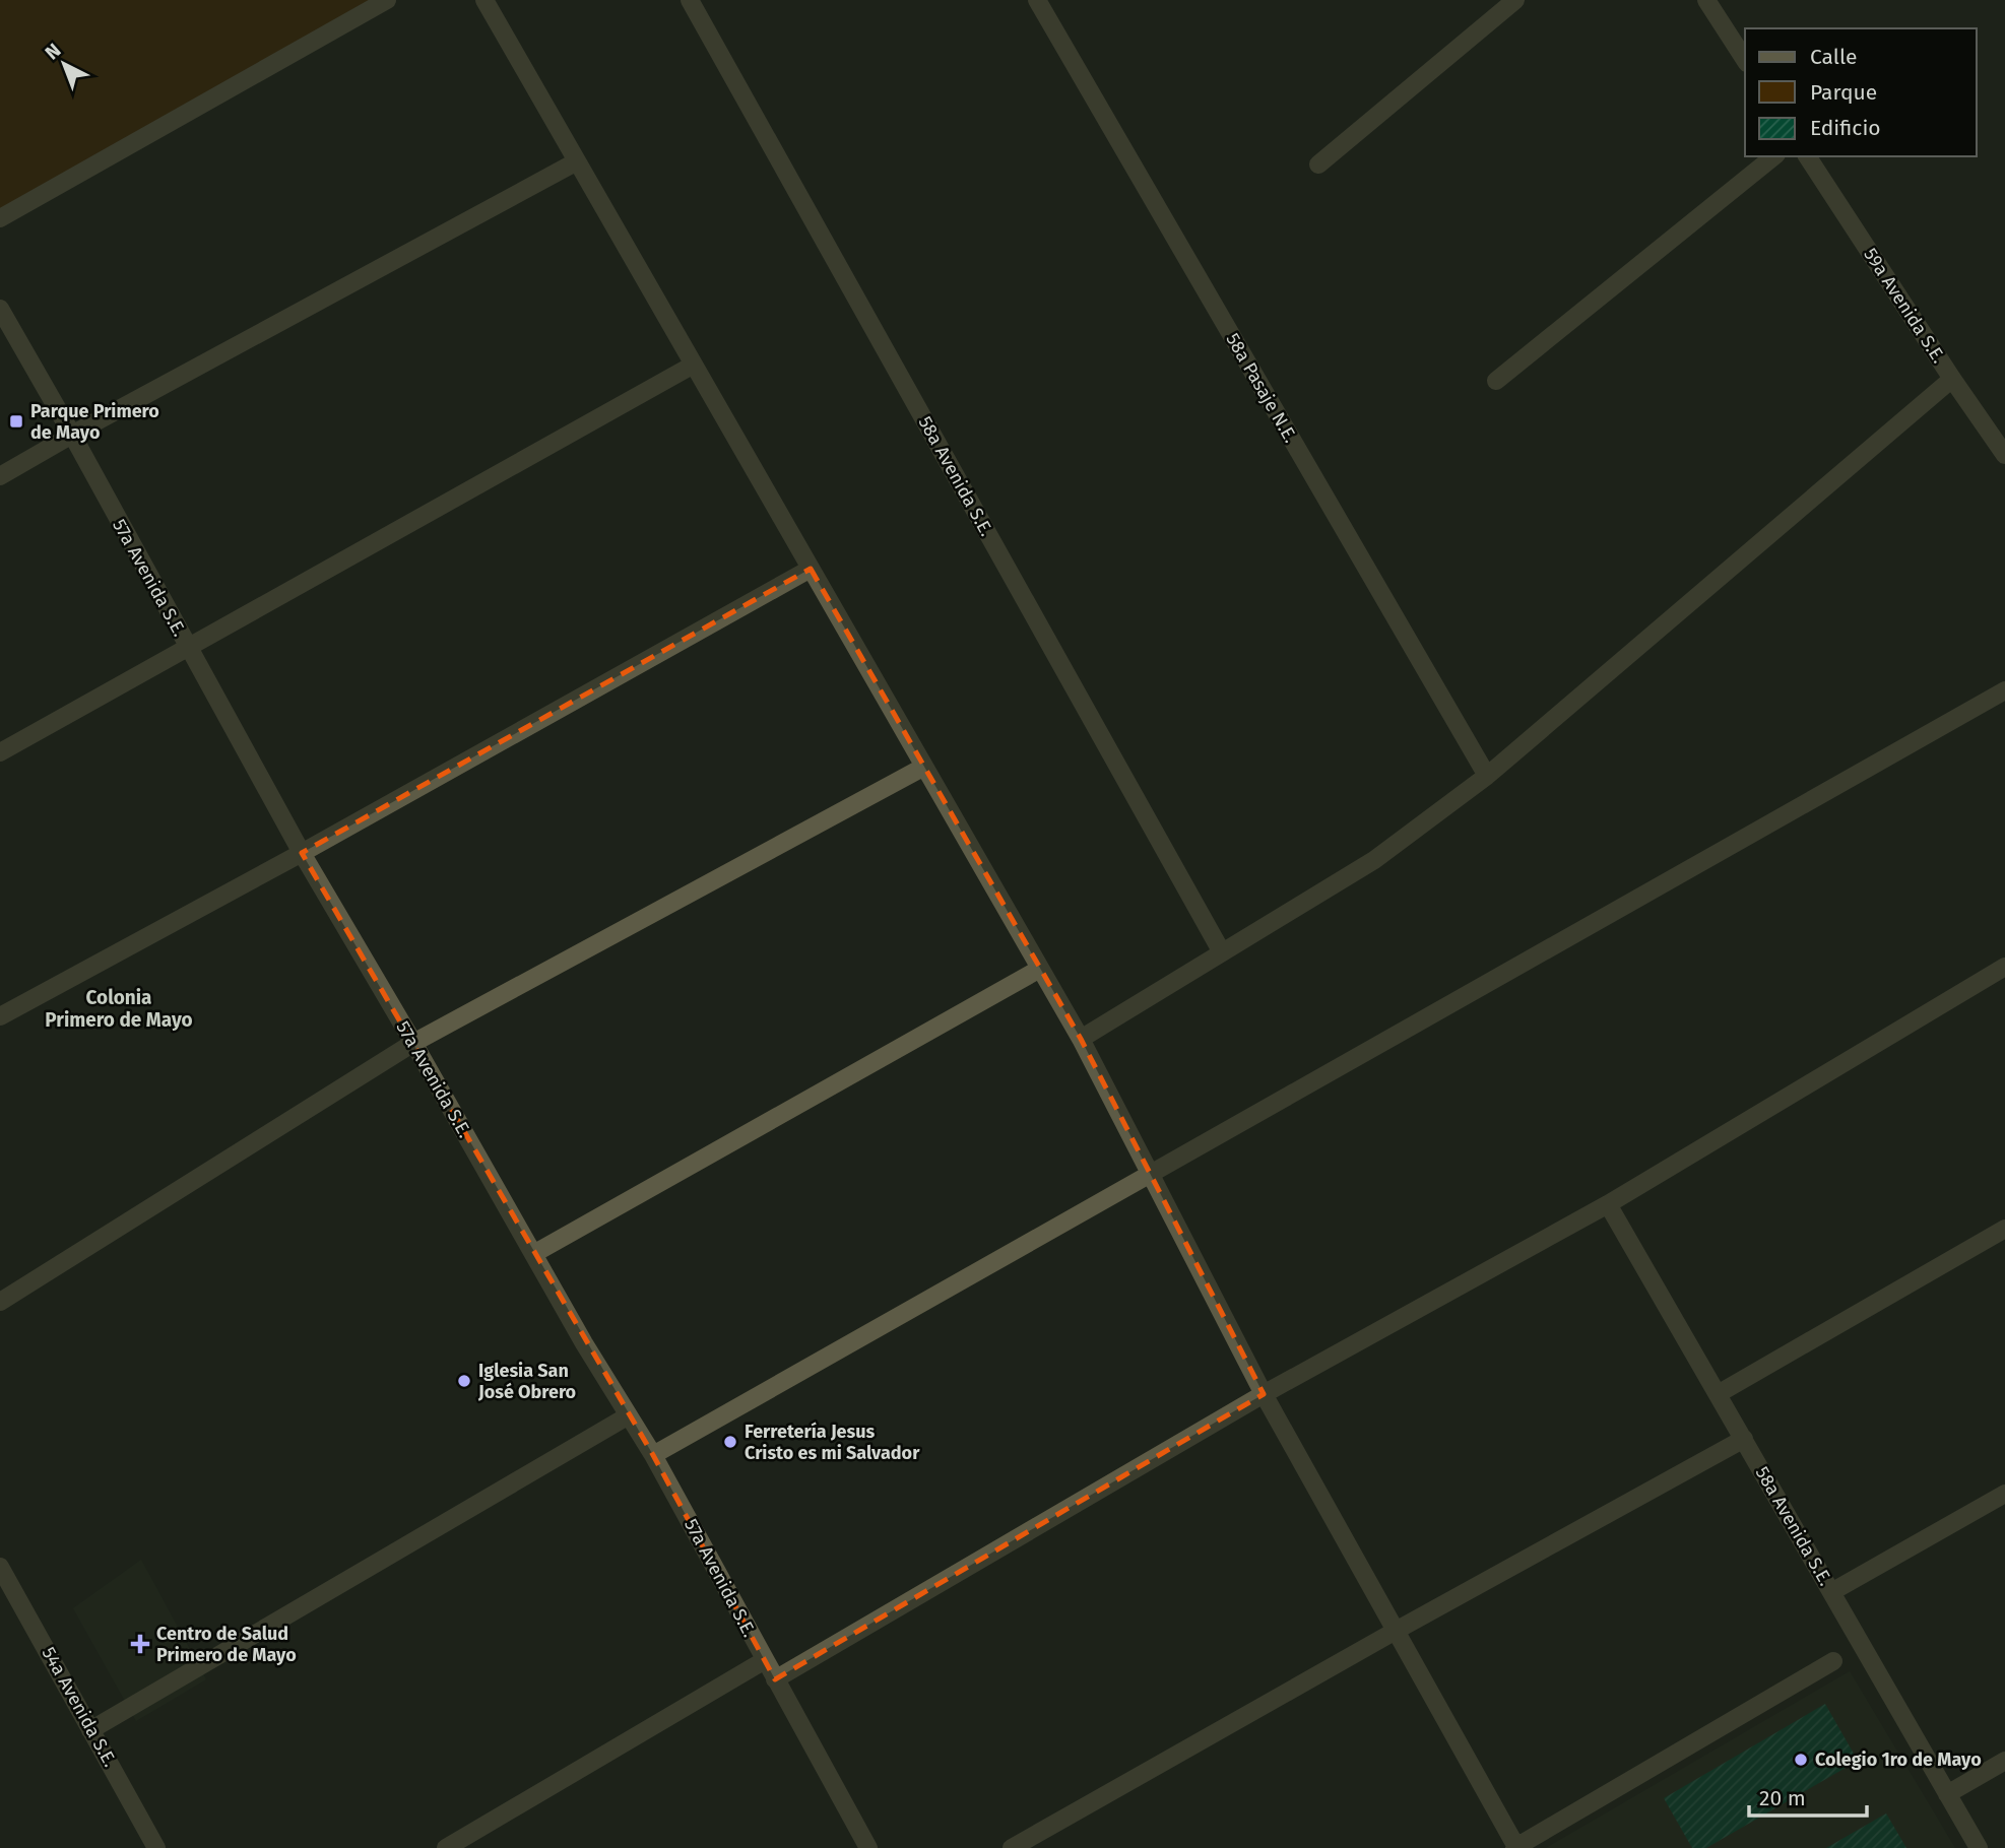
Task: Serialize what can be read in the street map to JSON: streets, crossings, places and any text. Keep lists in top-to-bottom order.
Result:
{
  "streets": {
    "street": [
      "59a Avenida S.E.",
      "58a Pasaje N.E.",
      "58a Avenida S.E.",
      "57a Avenida S.E.",
      "54a Avenida S.E."
    ]
  },
  "districts": ["Colonia Primero de Mayo"],
  "places": {
    "transit": ["Parque Primero de Mayo"],
    "other": ["Iglesia San José Obrero", "Ferretería Jesus Cristo es mi Salvador", "Colegio 1ro de Mayo"],
    "health": ["Centro de Salud Primero de Mayo"]
  },
  "legend": ["Calle", "Parque", "Edificio"],
  "scale_bar": "20 m",
  "north": "top left"
}
